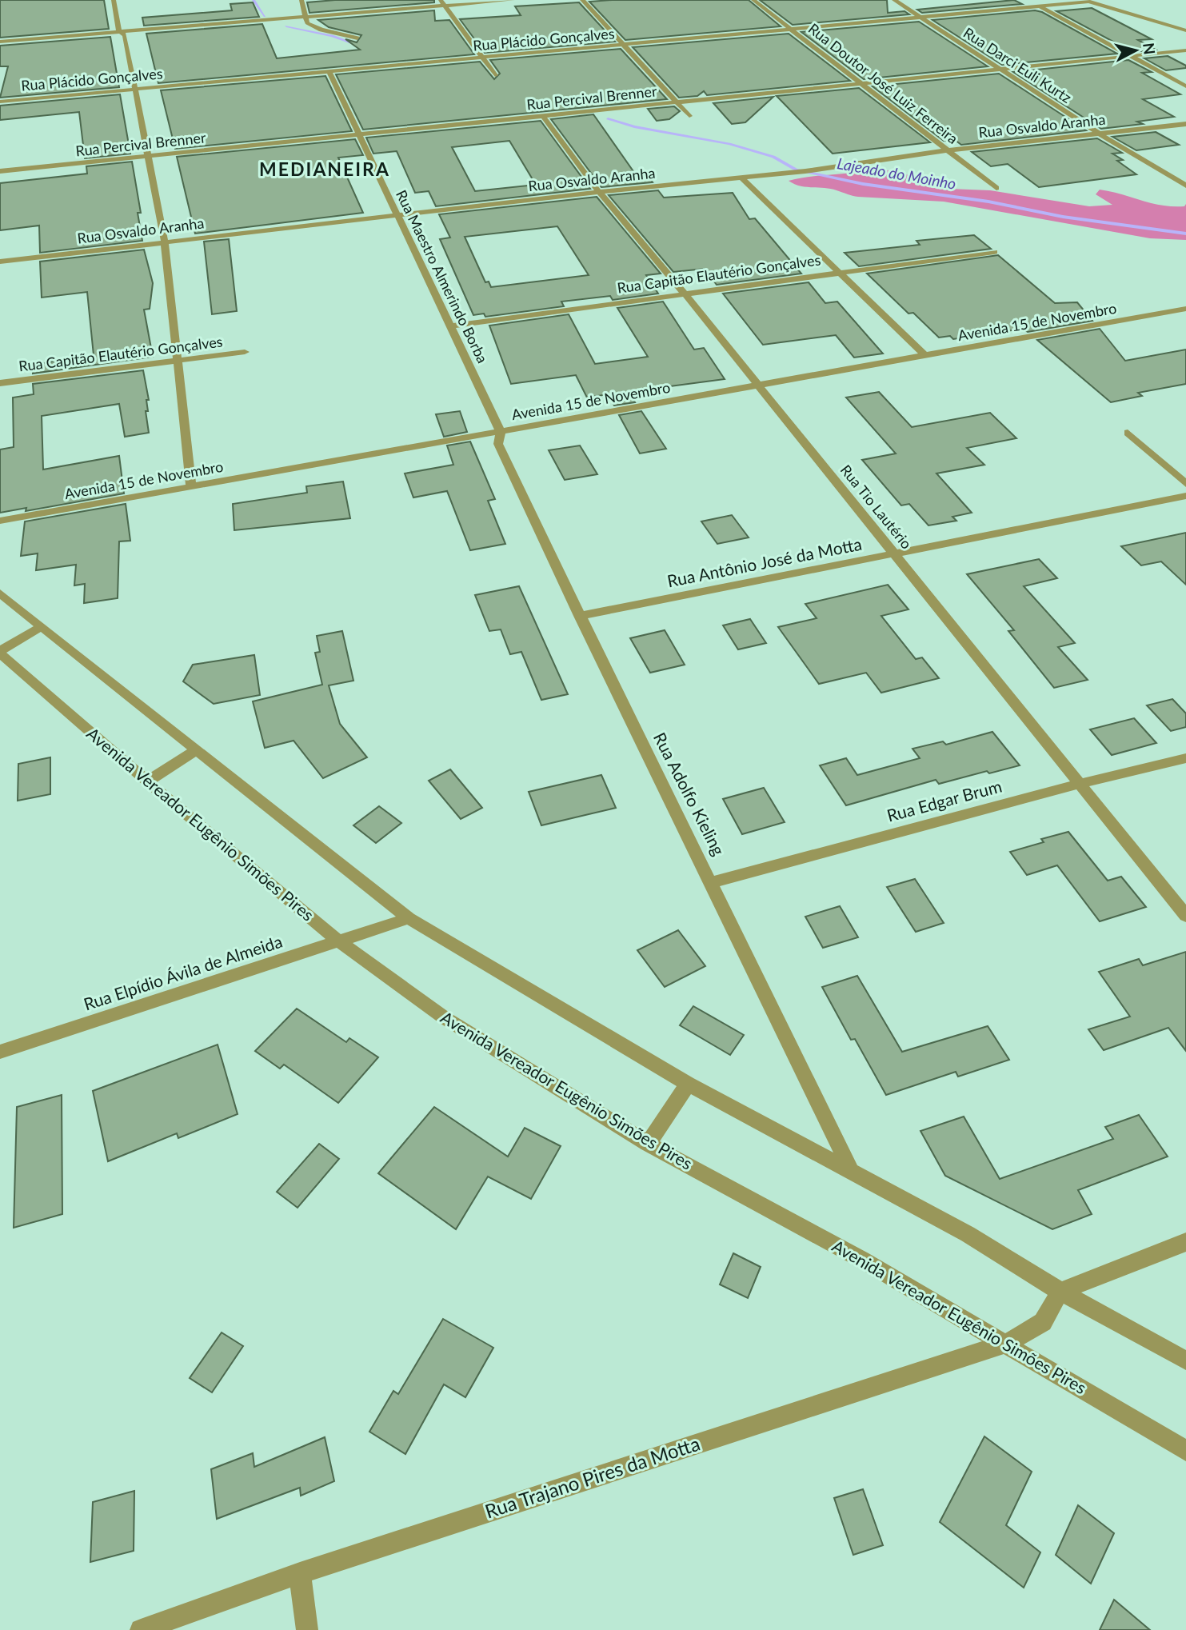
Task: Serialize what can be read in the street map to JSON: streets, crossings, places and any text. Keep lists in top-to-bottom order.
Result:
{
  "streets": {
    "street": [
      "Rua Plácido Gonçalves",
      "Rua Darci Euli Kurtz",
      "Rua Doutor José Luiz Ferreira",
      "Rua Percival Brenner",
      "Rua Osvaldo Aranha",
      "Rua Capitão Elautério Gonçalves",
      "Rua Maestro Almerindo Borba",
      "Avenida 15 de Novembro",
      "Rua Tio Lautério",
      "Rua Antônio José da Motta",
      "Rua Adolfo Kieling",
      "Rua Edgar Brum",
      "Avenida Vereador Eugênio Simões Pires",
      "Rua Elpídio Ávila de Almeida",
      "Rua Trajano Pires da Motta"
    ]
  },
  "crossings": [
    ["Rua Plácido Gonçalves", "Rua Darci Euli Kurtz"],
    ["Rua Plácido Gonçalves", "Rua Doutor José Luiz Ferreira"],
    ["Rua Plácido Gonçalves", "Rua Maestro Almerindo Borba"],
    ["Rua Darci Euli Kurtz", "Rua Percival Brenner"],
    ["Rua Darci Euli Kurtz", "Rua Osvaldo Aranha"],
    ["Rua Doutor José Luiz Ferreira", "Rua Percival Brenner"],
    ["Rua Doutor José Luiz Ferreira", "Rua Osvaldo Aranha"],
    ["Rua Percival Brenner", "Rua Maestro Almerindo Borba"],
    ["Rua Percival Brenner", "Rua Tio Lautério"],
    ["Rua Osvaldo Aranha", "Rua Maestro Almerindo Borba"],
    ["Rua Osvaldo Aranha", "Rua Tio Lautério"],
    ["Rua Capitão Elautério Gonçalves", "Rua Maestro Almerindo Borba"],
    ["Rua Capitão Elautério Gonçalves", "Rua Tio Lautério"],
    ["Rua Maestro Almerindo Borba", "Avenida 15 de Novembro"],
    ["Rua Maestro Almerindo Borba", "Rua Adolfo Kieling"],
    ["Avenida 15 de Novembro", "Rua Tio Lautério"],
    ["Avenida 15 de Novembro", "Rua Adolfo Kieling"],
    ["Rua Tio Lautério", "Rua Antônio José da Motta"],
    ["Rua Tio Lautério", "Rua Edgar Brum"],
    ["Rua Antônio José da Motta", "Rua Adolfo Kieling"],
    ["Rua Adolfo Kieling", "Rua Edgar Brum"],
    ["Avenida Vereador Eugênio Simões Pires", "Rua Elpídio Ávila de Almeida"],
    ["Avenida Vereador Eugênio Simões Pires", "Rua Trajano Pires da Motta"]
  ],
  "districts": ["MEDIANEIRA"],
  "water": ["Lajeado do Moinho"],
  "north": "right"
}
